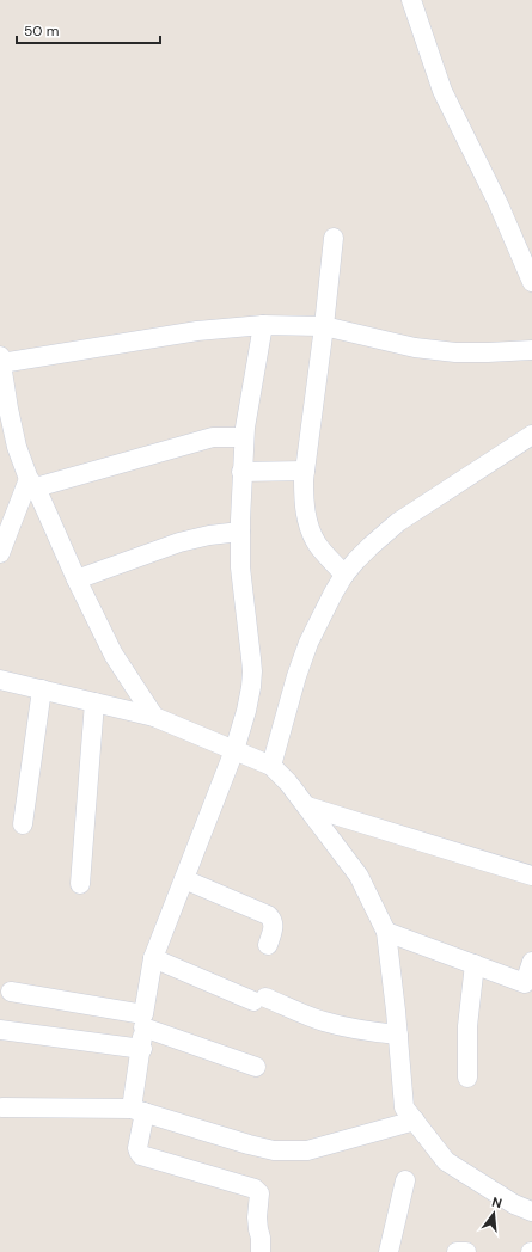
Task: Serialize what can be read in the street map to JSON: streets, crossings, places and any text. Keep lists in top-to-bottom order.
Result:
{
  "scale_bar": "50 m",
  "north": "top"
}
